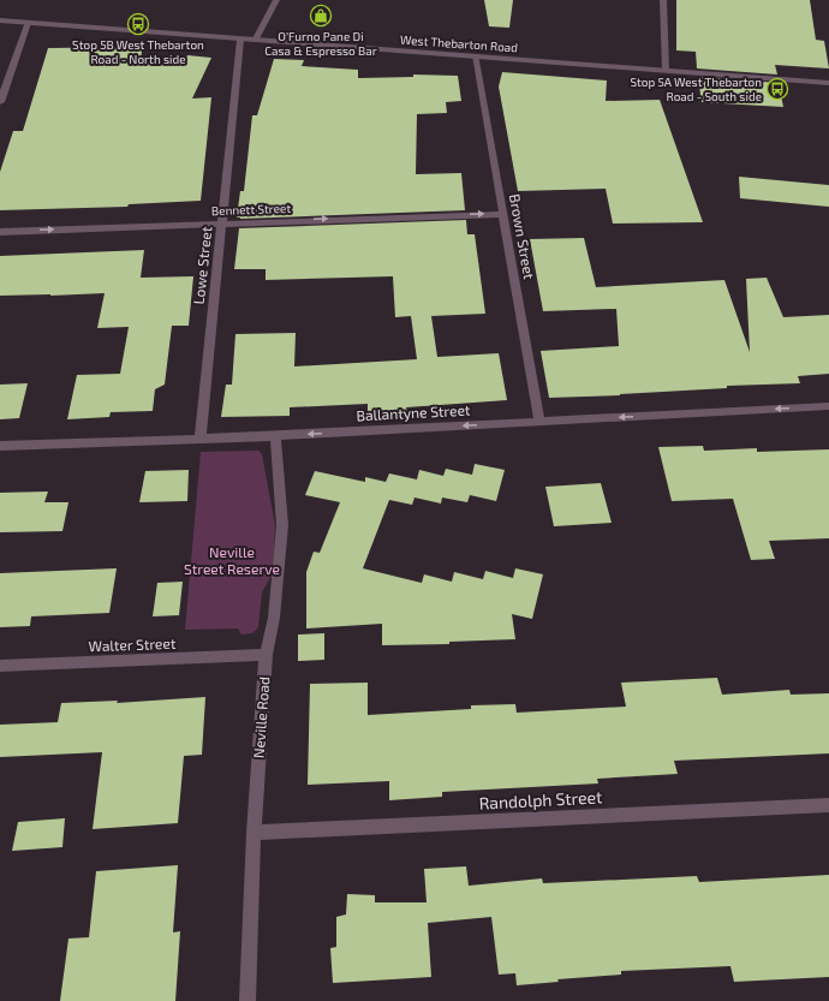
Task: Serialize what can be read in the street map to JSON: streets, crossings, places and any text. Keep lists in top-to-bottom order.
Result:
{
  "streets": {
    "street": [
      "West Thebarton Road",
      "Bennett Street",
      "Brown Street",
      "Lowe Street",
      "Ballantyne Street",
      "Walter Street",
      "Neville Road",
      "Randolph Street"
    ]
  },
  "crossings": [
    ["West Thebarton Road", "Brown Street"],
    ["West Thebarton Road", "Lowe Street"],
    ["Bennett Street", "Brown Street"],
    ["Bennett Street", "Lowe Street"],
    ["Brown Street", "Ballantyne Street"],
    ["Lowe Street", "Ballantyne Street"],
    ["Ballantyne Street", "Neville Road"],
    ["Walter Street", "Neville Road"],
    ["Neville Road", "Randolph Street"]
  ],
  "one_way": ["Bennett Street", "Ballantyne Street"],
  "parks": ["Neville Street Reserve"],
  "places": {
    "shop": ["O'Furno Pane Di Casa & Espresso Bar"],
    "bus stop": ["Stop 5B West Thebarton Road - North side", "Stop 5A West Thebarton Road - South side"]
  }
}
